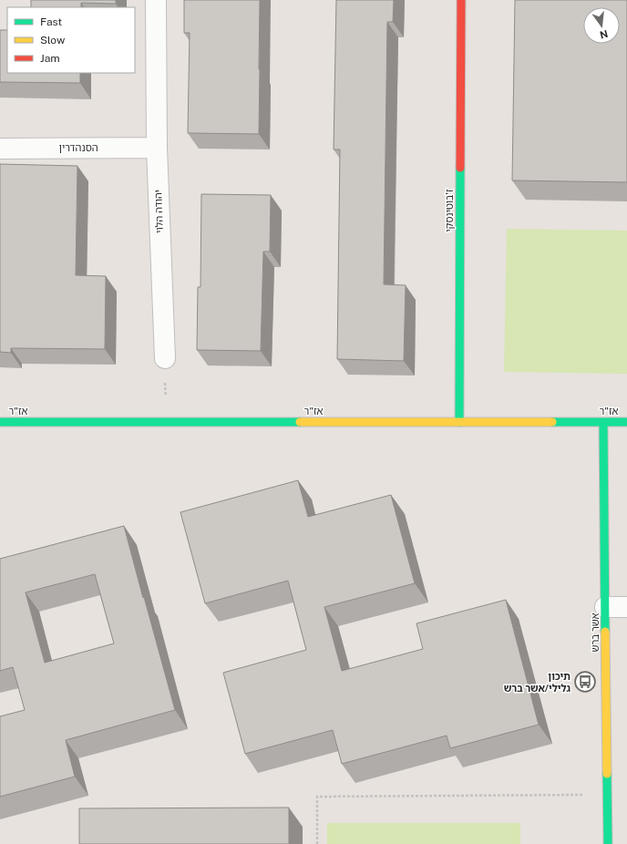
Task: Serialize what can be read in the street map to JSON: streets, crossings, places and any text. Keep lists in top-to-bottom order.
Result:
{
  "streets": {
    "street": [
      "הסנהדרין",
      "ז'בוטינסקי",
      "יהודה הלוי",
      "אז\"ר",
      "אשר ברש"
    ]
  },
  "crossings": [
    ["הסנהדרין", "יהודה הלוי"],
    ["ז'בוטינסקי", "אז\"ר"],
    ["אז\"ר", "אשר ברש"]
  ],
  "places": {
    "bus stop": ["תיכון גלילי/אשר ברש"]
  },
  "legend": ["Fast", "Slow", "Jam"],
  "north": "bottom"
}
